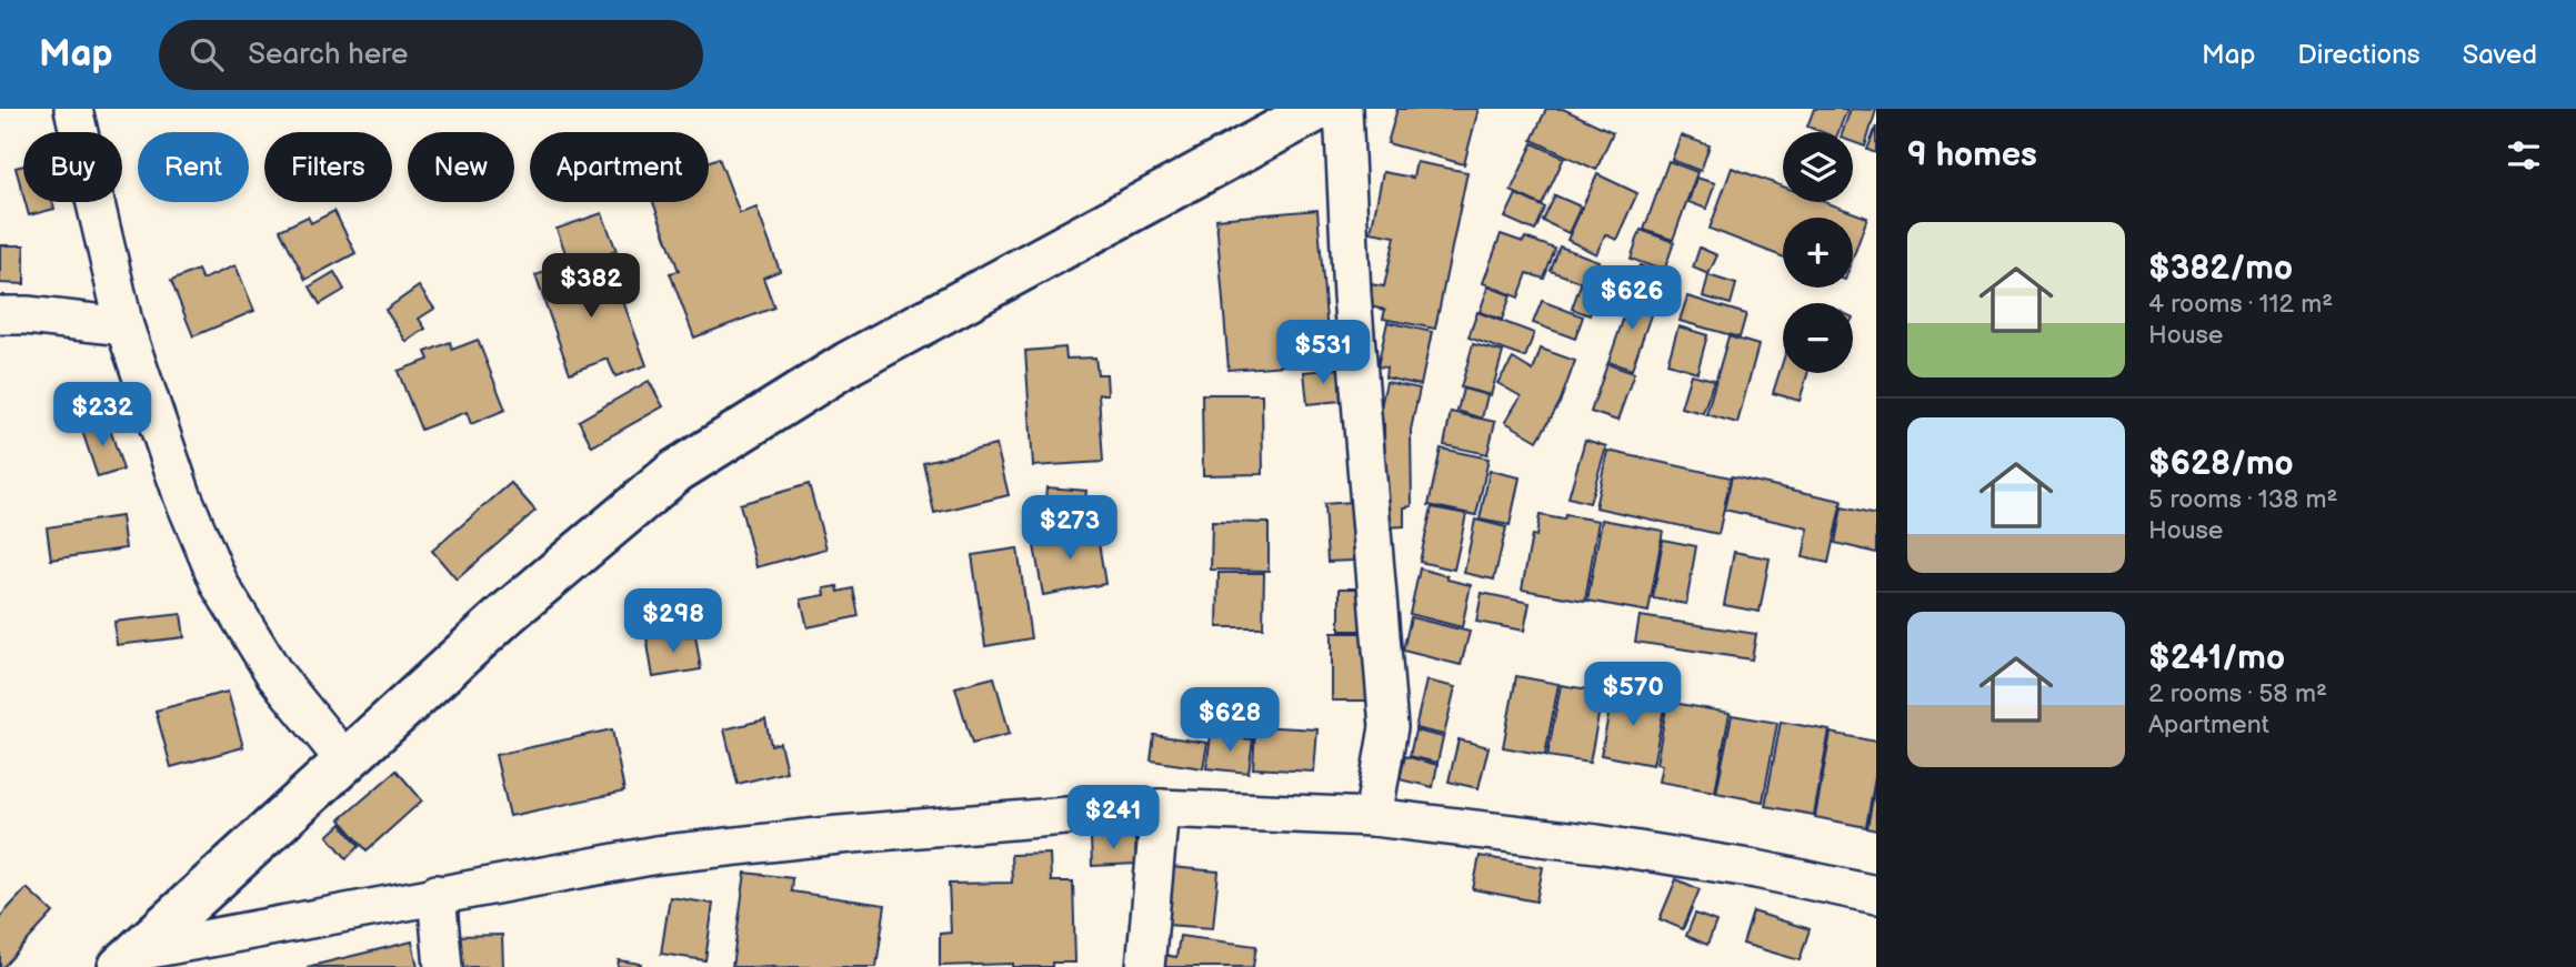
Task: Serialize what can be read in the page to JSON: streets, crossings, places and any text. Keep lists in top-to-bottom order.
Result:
{
  "page": {
    "header": "Map",
    "search": "Search here",
    "nav": ["Map", "Directions", "Saved"],
    "heading": "9 homes",
    "map_buttons": ["+", "−"],
    "chip": [
      "Buy",
      "Rent",
      "Filters",
      "New",
      "Apartment"
    ],
    "list": [
      {
        "name": "$382/mo",
        "note": "4 rooms · 112 m² · House"
      },
      {
        "name": "$628/mo",
        "note": "5 rooms · 138 m² · House"
      },
      {
        "name": "$241/mo",
        "note": "2 rooms · 58 m² · Apartment"
      }
    ],
    "price": [
      "$382",
      "$626",
      "$531",
      "$232",
      "$273",
      "$298",
      "$570",
      "$628",
      "$241"
    ]
  }
}
